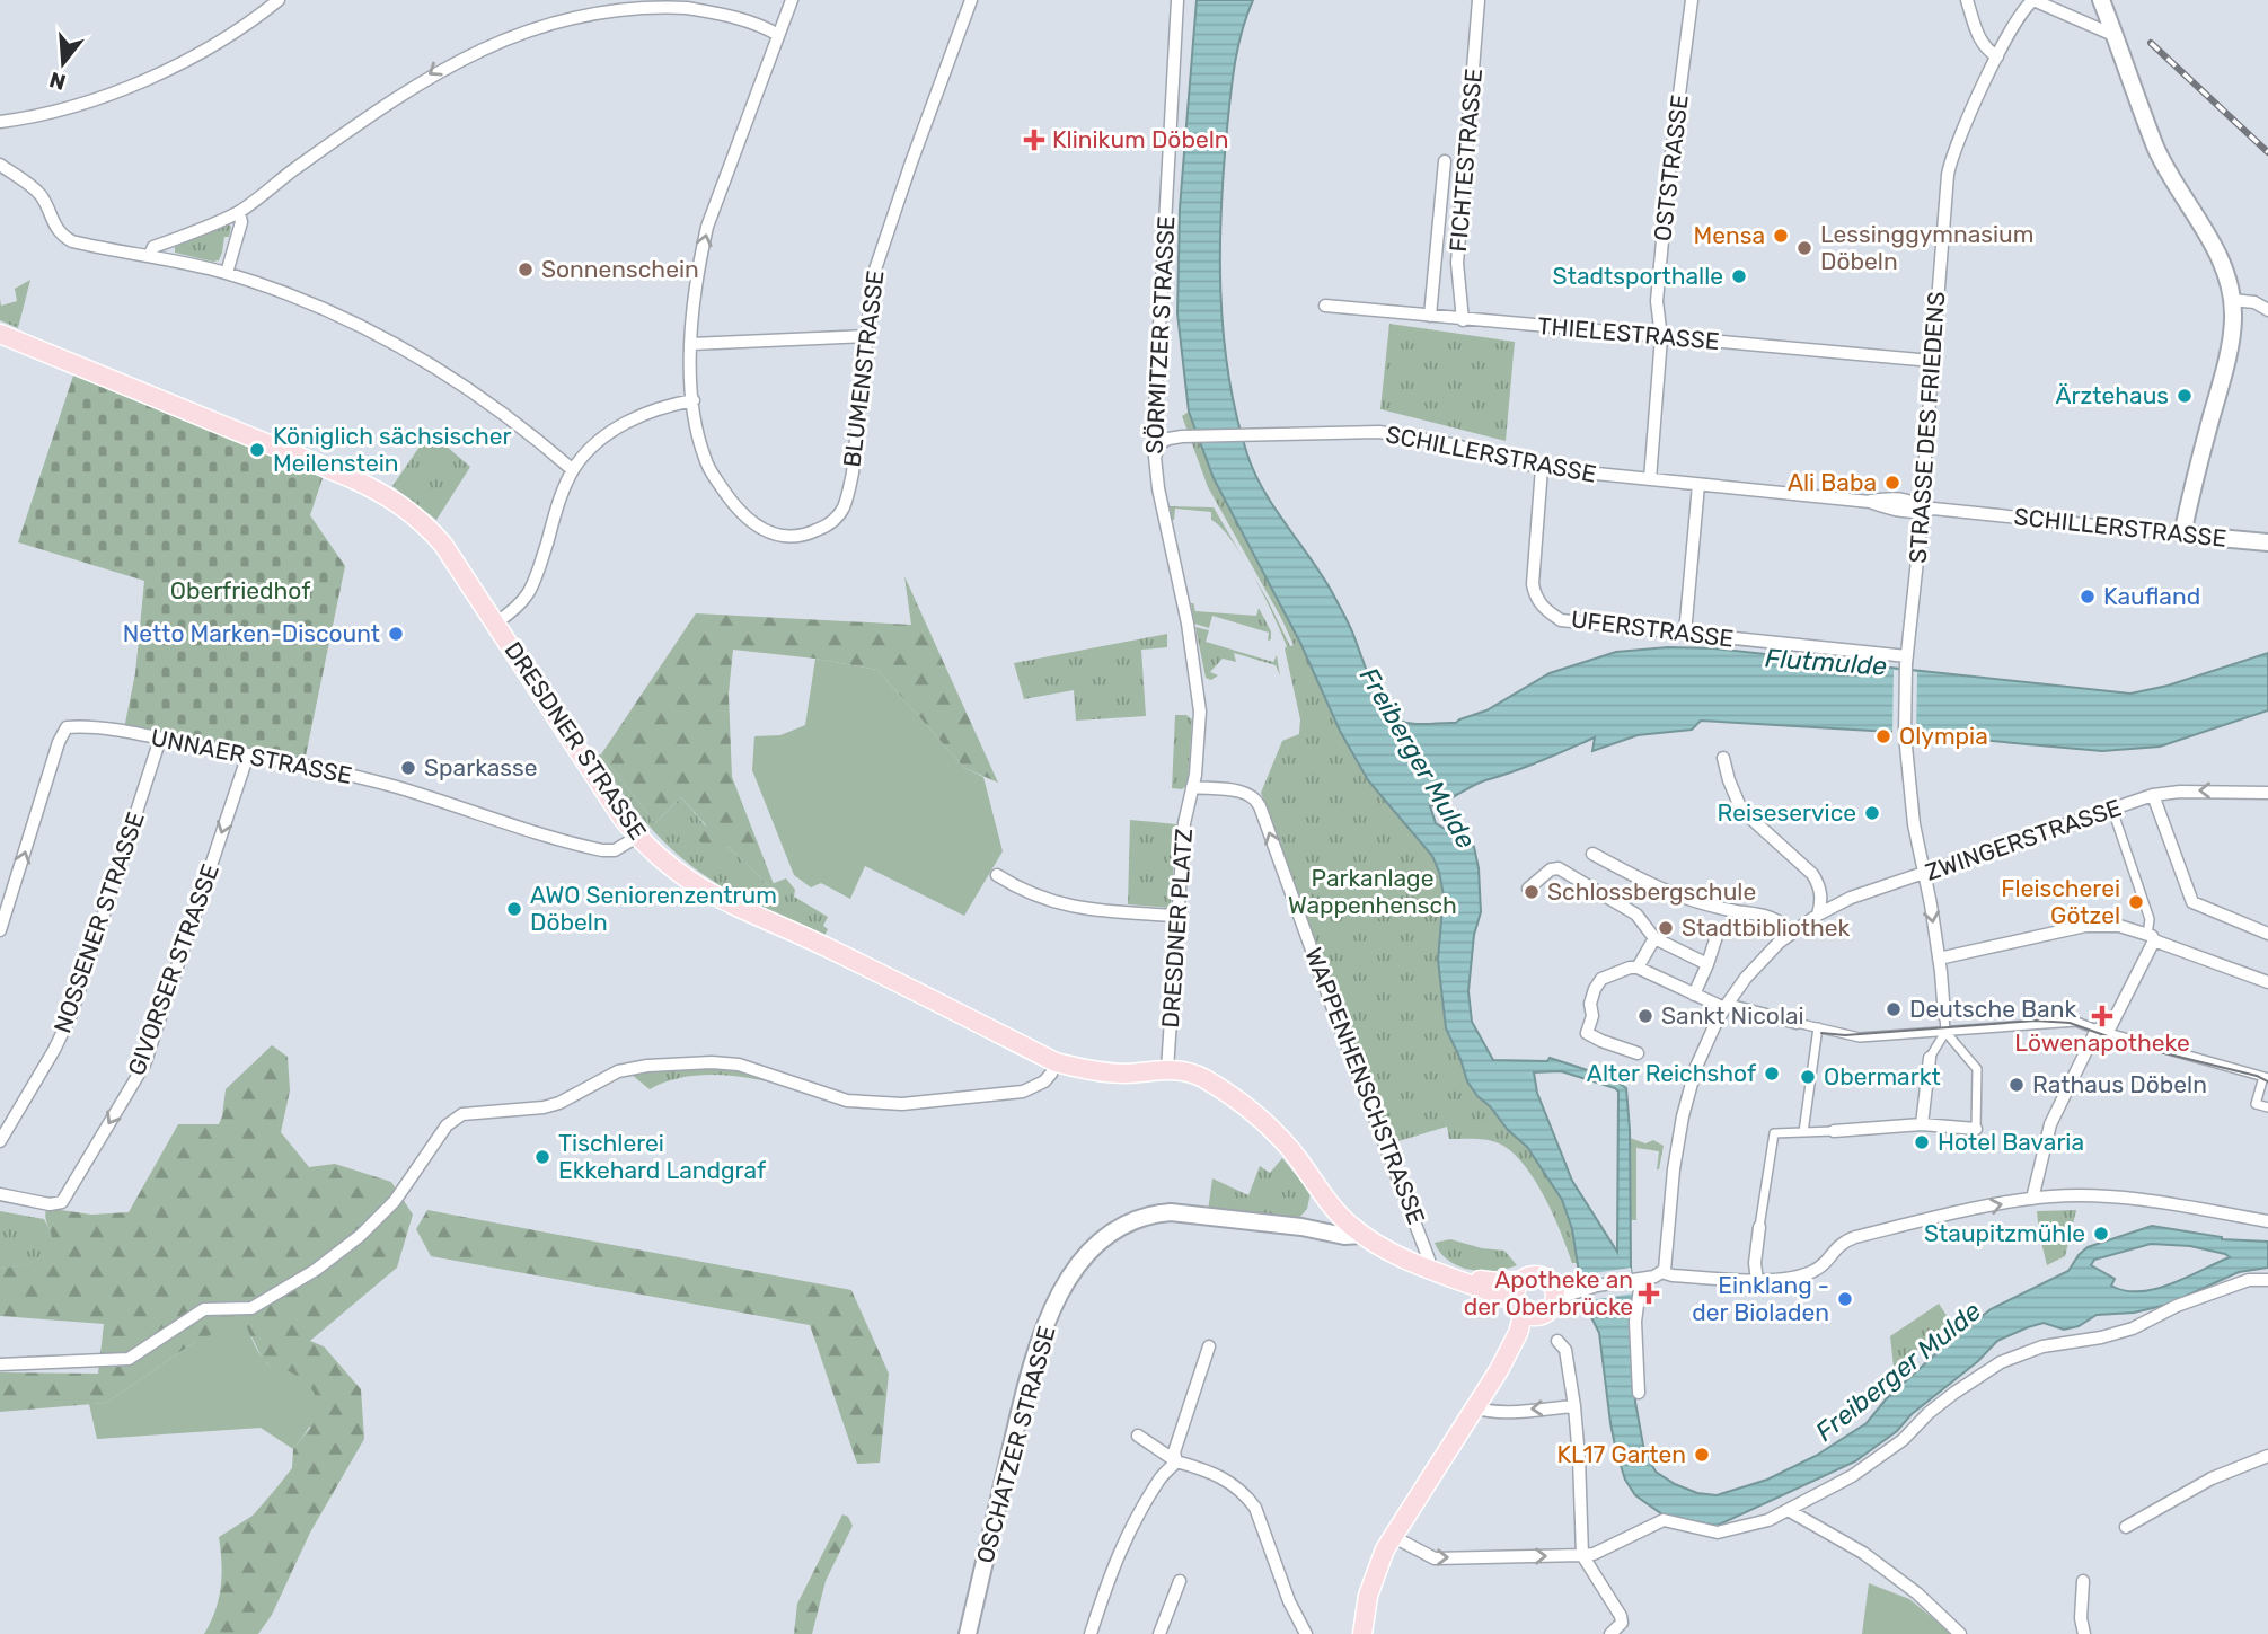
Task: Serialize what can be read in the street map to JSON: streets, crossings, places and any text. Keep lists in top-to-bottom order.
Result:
{
  "streets": {
    "main road": ["SCHILLERSTRASSE", "DRESDNER STRASSE", "OSCHATZER STRASSE"],
    "street": [
      "FICHTESTRASSE",
      "OSTSTRASSE",
      "THIELESTRASSE",
      "SÖRMITZER STRASSE",
      "BLUMENSTRASSE",
      "STRASSE DES FRIEDENS",
      "UFERSTRASSE",
      "UNNAER STRASSE",
      "ZWINGERSTRASSE",
      "NOSSENER STRASSE",
      "DRESDNER PLATZ",
      "GIVORSER STRASSE",
      "WAPPENHENSCHSTRASSE"
    ]
  },
  "crossings": [
    ["FICHTESTRASSE", "THIELESTRASSE"],
    ["OSTSTRASSE", "THIELESTRASSE"],
    ["OSTSTRASSE", "SCHILLERSTRASSE"],
    ["THIELESTRASSE", "STRASSE DES FRIEDENS"],
    ["SÖRMITZER STRASSE", "SCHILLERSTRASSE"],
    ["SÖRMITZER STRASSE", "DRESDNER PLATZ"],
    ["SÖRMITZER STRASSE", "WAPPENHENSCHSTRASSE"],
    ["STRASSE DES FRIEDENS", "SCHILLERSTRASSE"],
    ["STRASSE DES FRIEDENS", "UFERSTRASSE"],
    ["STRASSE DES FRIEDENS", "ZWINGERSTRASSE"],
    ["SCHILLERSTRASSE", "UFERSTRASSE"],
    ["DRESDNER STRASSE", "UNNAER STRASSE"],
    ["DRESDNER STRASSE", "DRESDNER PLATZ"],
    ["DRESDNER STRASSE", "OSCHATZER STRASSE"],
    ["UNNAER STRASSE", "NOSSENER STRASSE"],
    ["UNNAER STRASSE", "GIVORSER STRASSE"],
    ["DRESDNER PLATZ", "WAPPENHENSCHSTRASSE"]
  ],
  "one_way": ["GIVORSER STRASSE", "WAPPENHENSCHSTRASSE"],
  "water": ["Flutmulde", "Freiberger Mulde"],
  "parks": ["Oberfriedhof", "Parkanlage Wappenhensch"],
  "places": {
    "health": ["Klinikum Döbeln", "Löwenapotheke", "Apotheke an der Oberbrücke"],
    "other": [
      "Mensa",
      "Lessinggymnasium Döbeln",
      "Sonnenschein",
      "Stadtsporthalle",
      "Ärztehaus",
      "Königlich sächsischer Meilenstein",
      "Ali Baba",
      "Kaufland",
      "Netto Marken-Discount",
      "Olympia",
      "Sparkasse",
      "Reiseservice",
      "Schlossbergschule",
      "Fleischerei Götzel",
      "AWO Seniorenzentrum Döbeln",
      "Stadtbibliothek",
      "Deutsche Bank",
      "Sankt Nicolai",
      "Alter Reichshof",
      "Obermarkt",
      "Rathaus Döbeln",
      "Hotel Bavaria",
      "Tischlerei Ekkehard Landgraf",
      "Staupitzmühle",
      "Einklang - der Bioladen",
      "KL17 Garten"
    ]
  },
  "north": "bottom"
}
